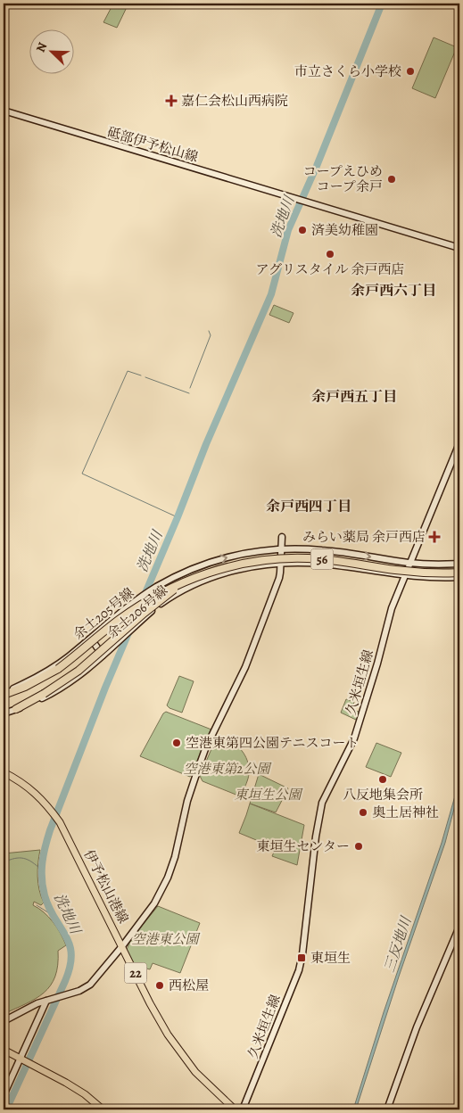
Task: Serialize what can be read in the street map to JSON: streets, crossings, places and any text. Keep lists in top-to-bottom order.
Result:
{
  "streets": {
    "highway": ["56"],
    "main road": ["伊予松山港線", "22"],
    "street": [
      "砥部伊予松山線",
      "余土206号線",
      "余土205号線",
      "久米垣生線"
    ]
  },
  "crossings": [
    ["余土206号線", "久米垣生線"],
    ["余土205号線", "久米垣生線"]
  ],
  "districts": ["余戸西六丁目", "余戸西五丁目", "余戸西四丁目"],
  "water": ["洗地川", "三反地川"],
  "parks": ["空港東第2公園", "東垣生公園", "空港東公園"],
  "places": {
    "other": [
      "市立さくら小学校",
      "コープえひめ コープ余戸",
      "済美幼稚園",
      "アグリスタイル 余戸西店",
      "空港東第四公園テニスコート",
      "八反地集会所",
      "奥土居神社",
      "東垣生センター",
      "西松屋"
    ],
    "health": ["嘉仁会松山西病院", "みらい薬局 余戸西店"],
    "transit": ["東垣生"]
  },
  "north": "top left"
}
